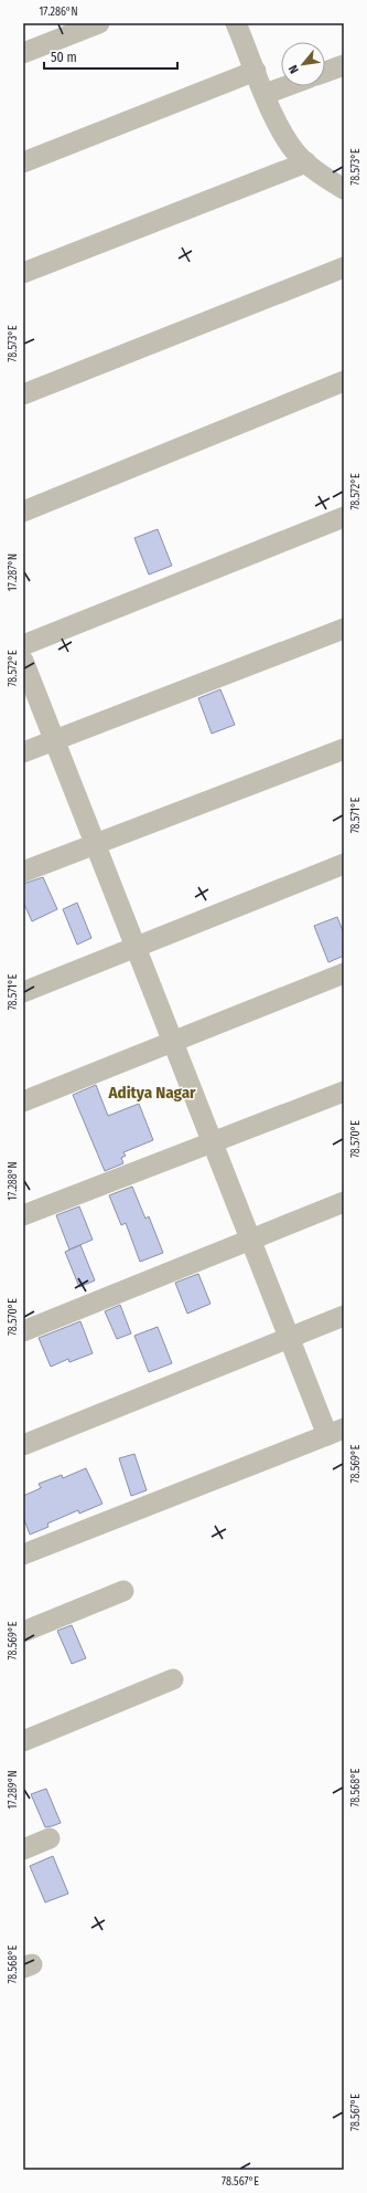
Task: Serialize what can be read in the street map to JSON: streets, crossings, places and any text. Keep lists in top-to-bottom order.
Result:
{
  "districts": ["Aditya Nagar"],
  "scale_bar": "50 m",
  "north": "bottom left",
  "coordinates": [
    "17.286°N",
    "78.573°E",
    "78.572°E",
    "17.287°N",
    "78.571°E",
    "78.570°E",
    "17.288°N",
    "78.569°E",
    "78.568°E",
    "17.289°N",
    "78.567°E"
  ]
}
